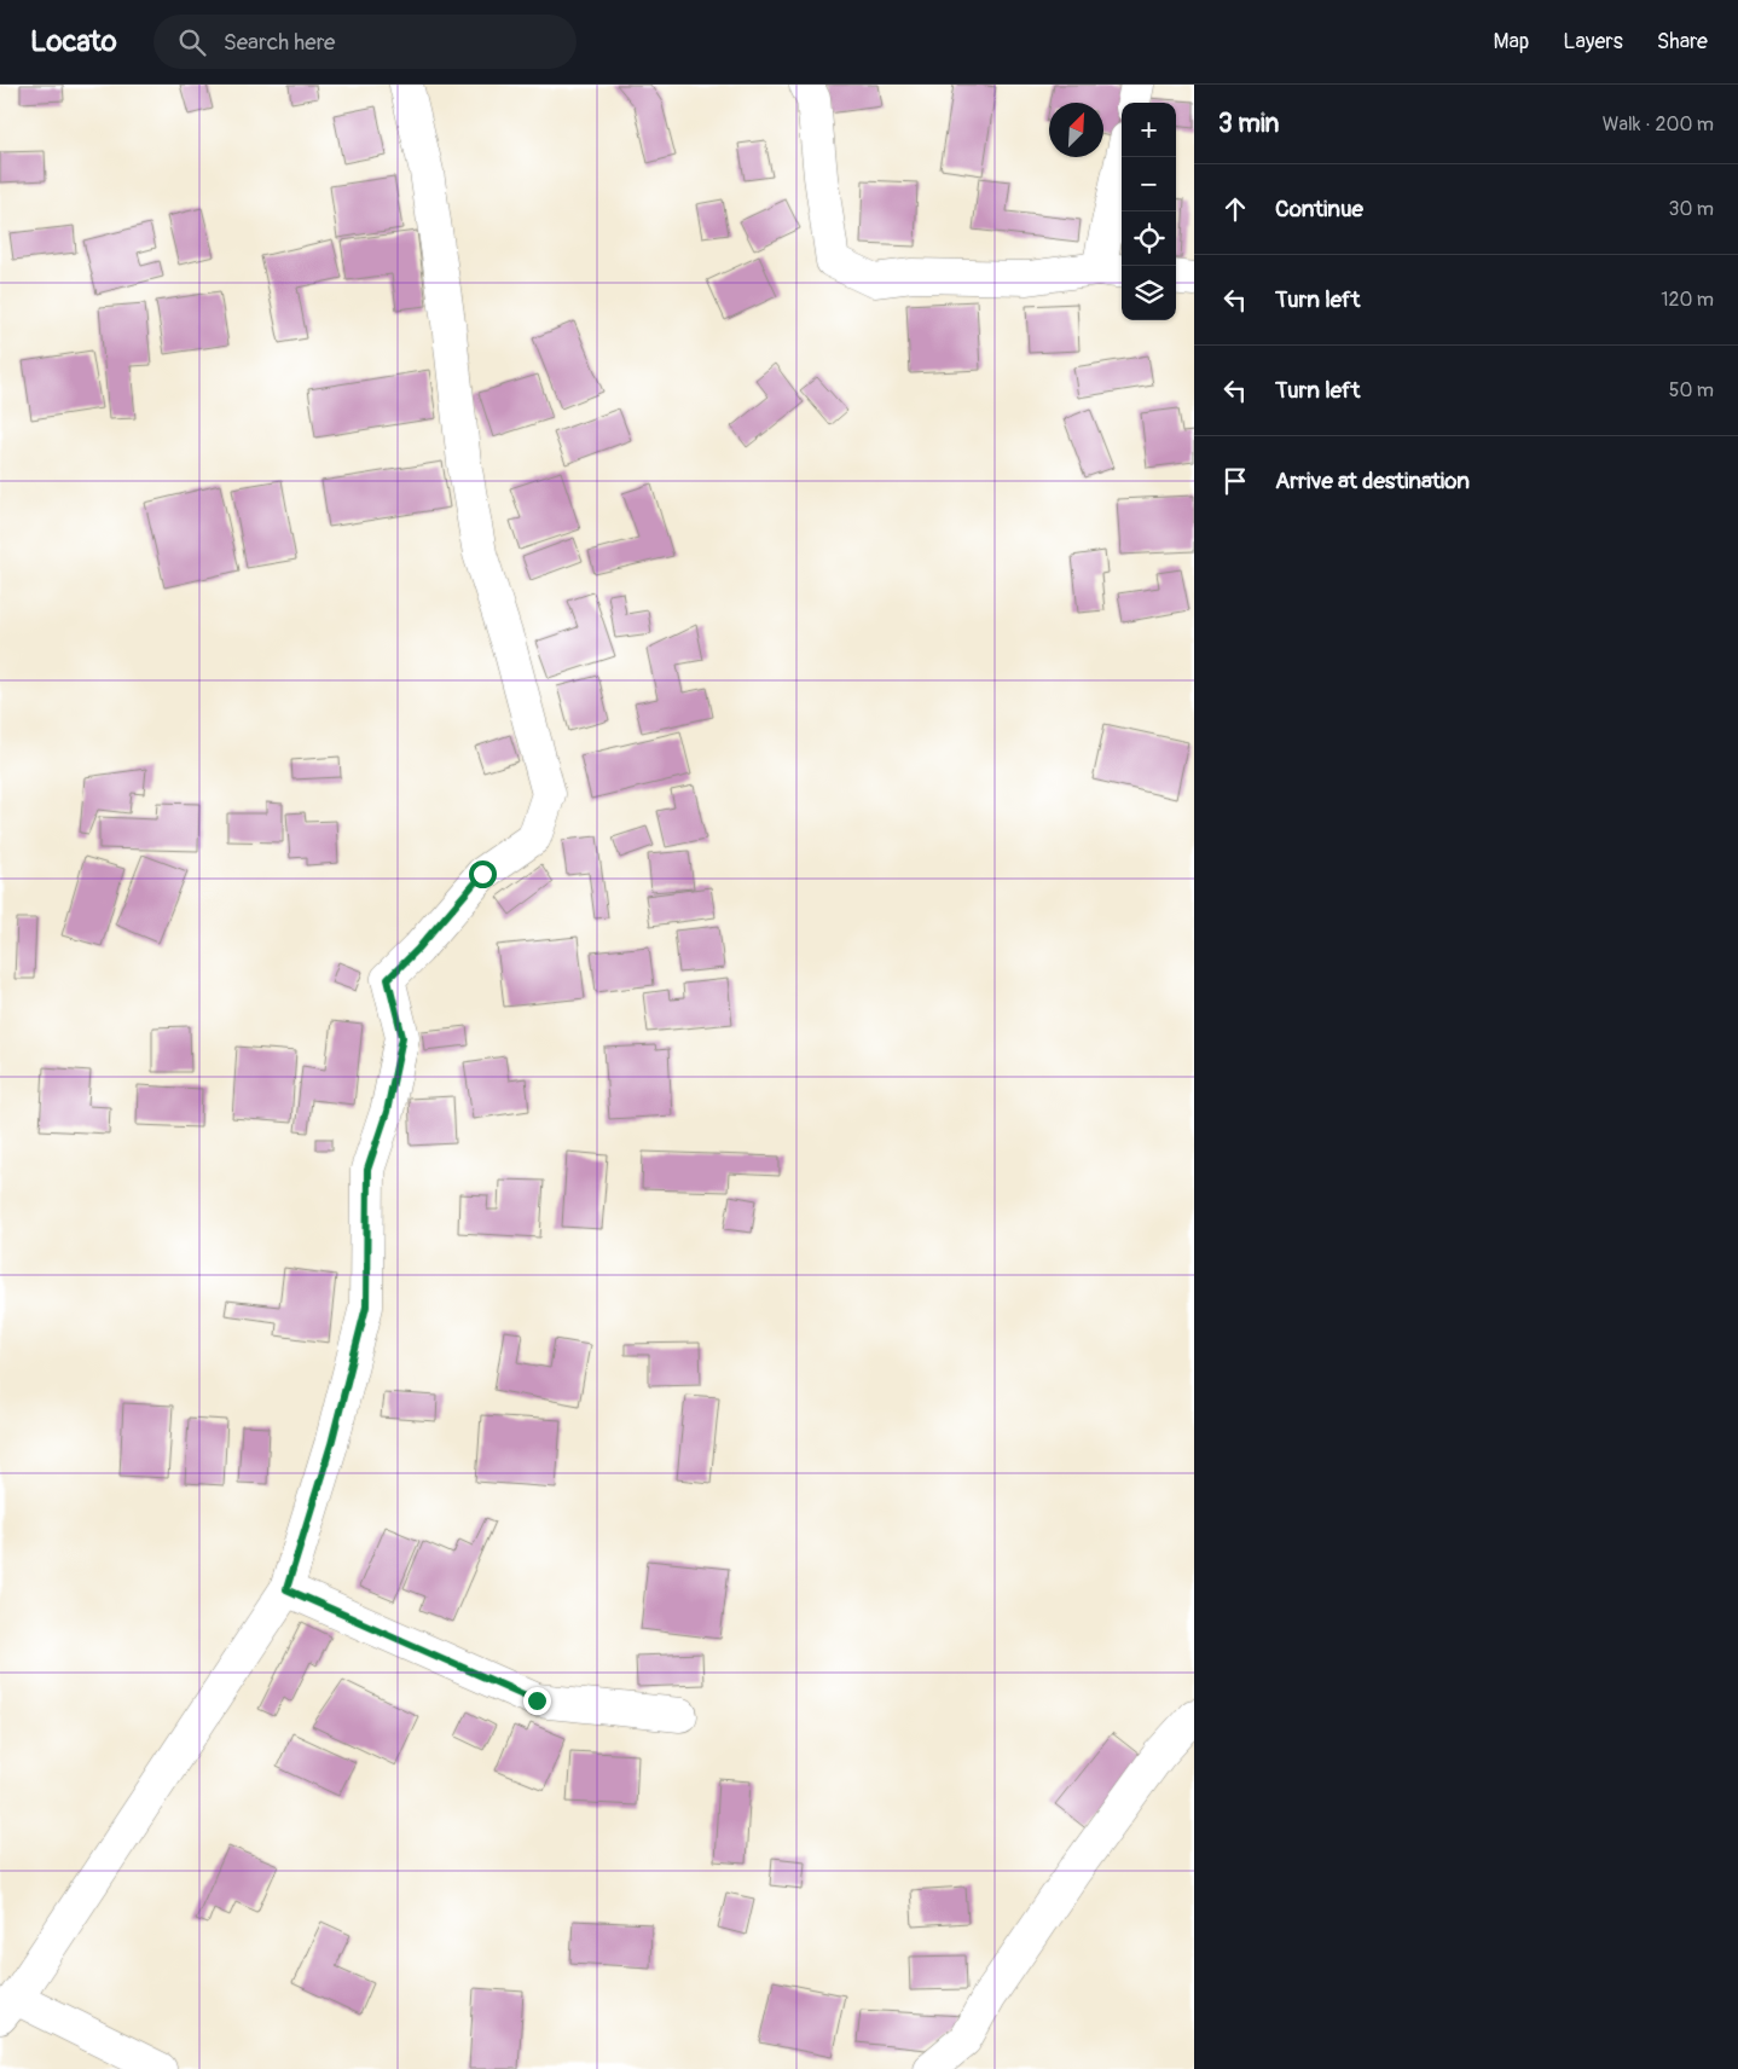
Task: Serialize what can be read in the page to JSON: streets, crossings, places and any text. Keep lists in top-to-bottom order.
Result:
{
  "north": "top right",
  "page": {
    "header": "Locato",
    "search": "Search here",
    "nav": ["Map", "Layers", "Share"],
    "heading": ["3 min", "Walk · 200 m"],
    "map_buttons": ["+", "−"],
    "list": [
      ["Continue", "30 m"],
      ["Turn left", "120 m"],
      ["Turn left", "50 m"],
      "Arrive at destination"
    ]
  }
}
